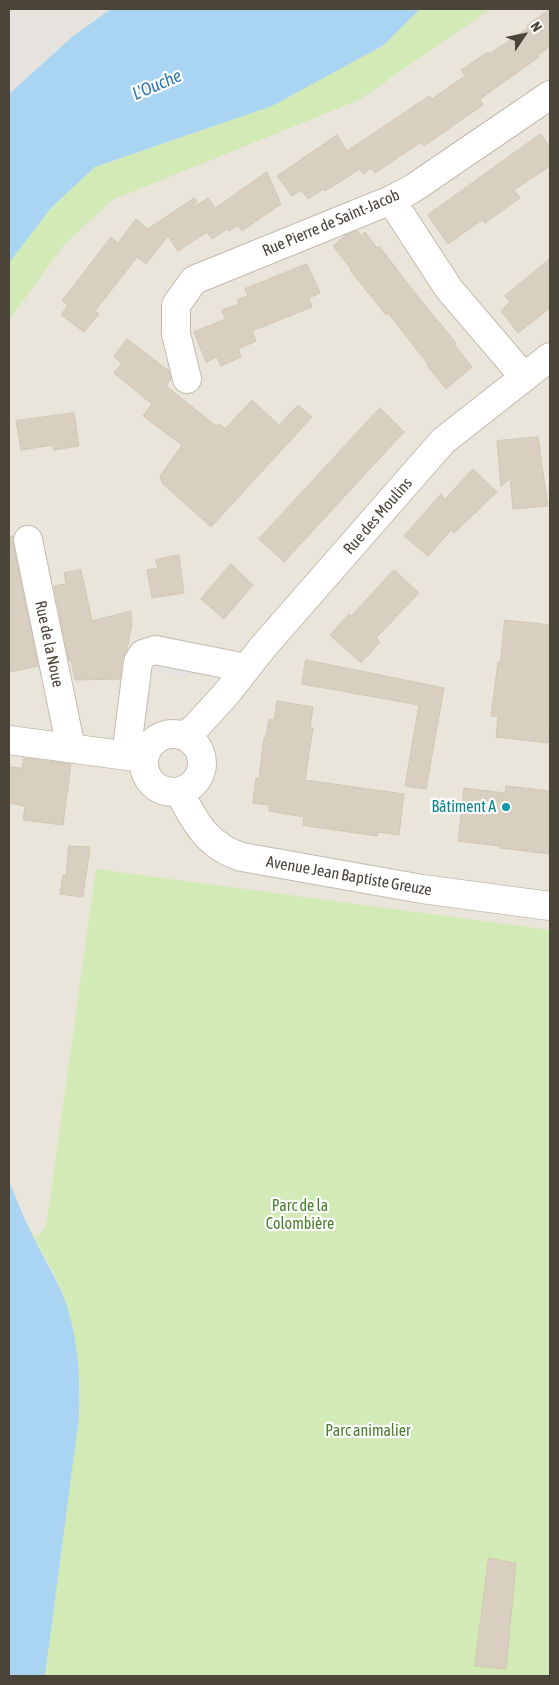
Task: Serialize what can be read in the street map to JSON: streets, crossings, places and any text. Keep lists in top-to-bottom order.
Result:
{
  "streets": {
    "street": [
      "Rue Pierre de Saint-Jacob",
      "Rue des Moulins",
      "Rue de la Noue",
      "Avenue Jean Baptiste Greuze"
    ]
  },
  "crossings": [
    ["Rue des Moulins", "Avenue Jean Baptiste Greuze"]
  ],
  "water": ["L'Ouche"],
  "parks": ["Parc de la Colombière", "Parc animalier"],
  "places": ["Bâtiment A"],
  "north": "top right"
}
